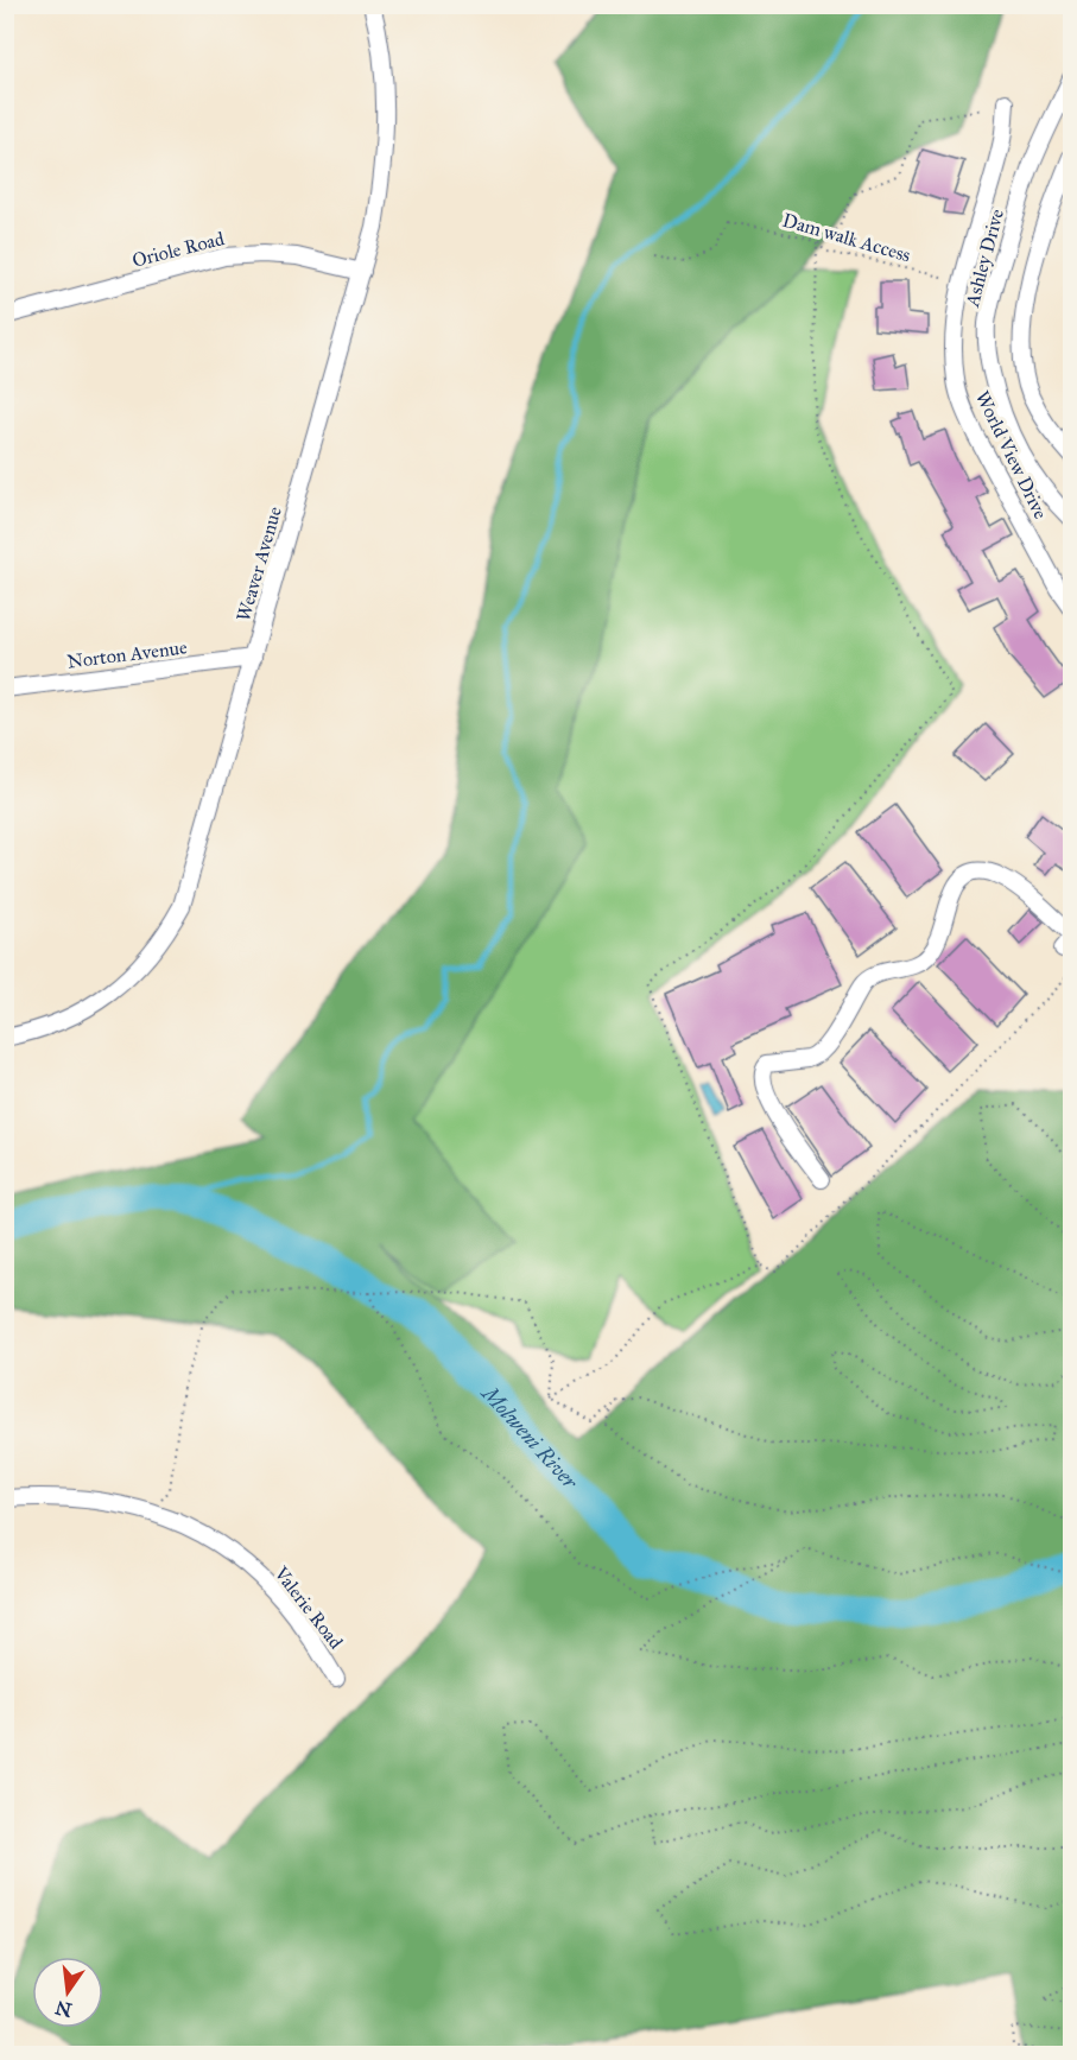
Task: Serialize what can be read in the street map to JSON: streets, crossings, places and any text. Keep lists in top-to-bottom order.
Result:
{
  "streets": {
    "street": [
      "Oriole Road",
      "Ashley Drive",
      "World View Drive",
      "Weaver Avenue",
      "Norton Avenue",
      "Valerie Road"
    ],
    "path": ["Dam walk Access"]
  },
  "crossings": [
    ["Dam walk Access", "World View Drive"],
    ["Oriole Road", "Weaver Avenue"],
    ["Weaver Avenue", "Norton Avenue"]
  ],
  "water": ["Molweni River"],
  "north": "bottom"
}
